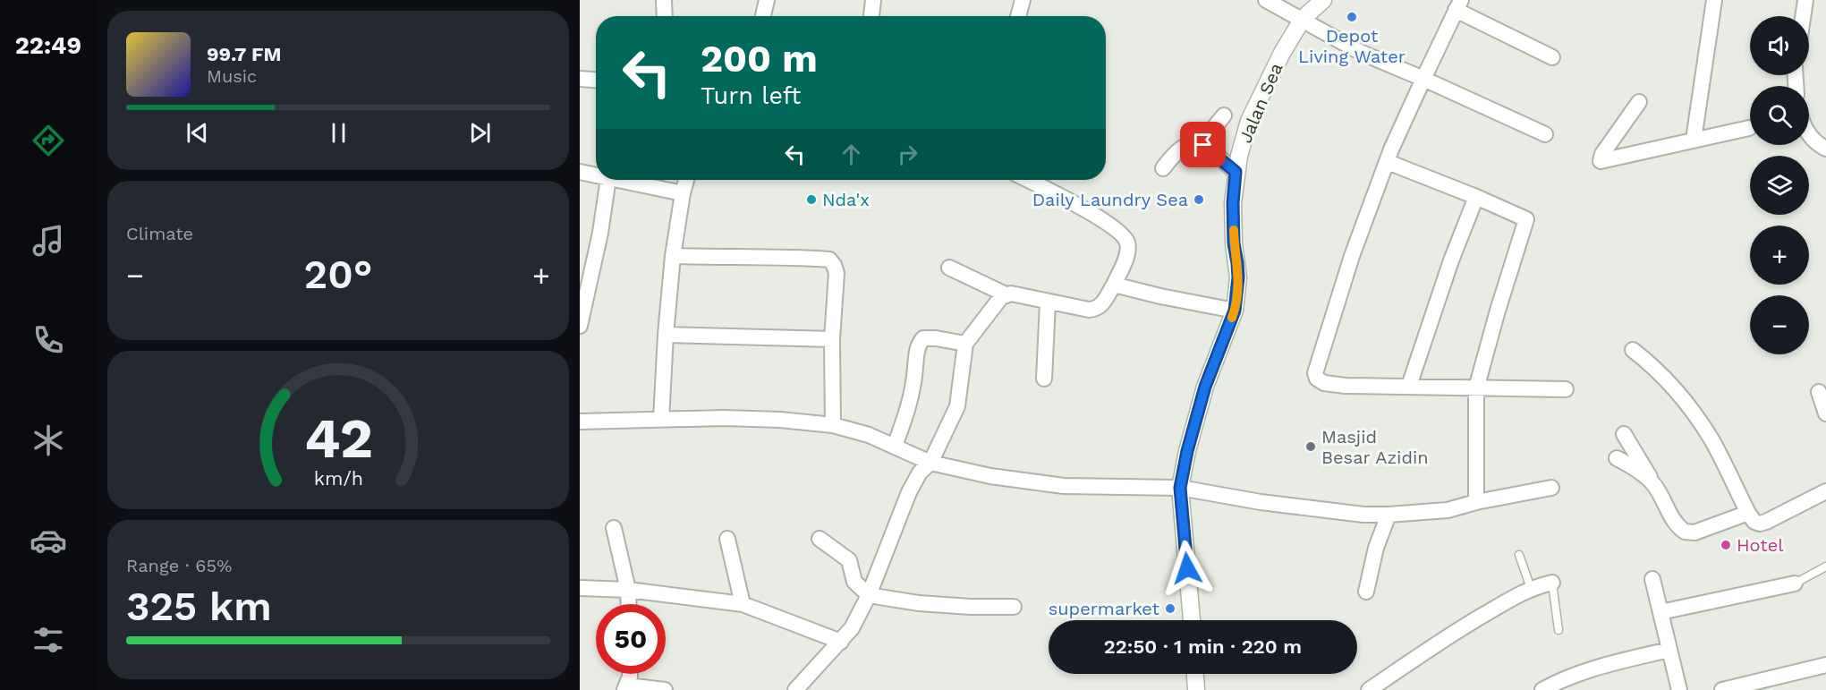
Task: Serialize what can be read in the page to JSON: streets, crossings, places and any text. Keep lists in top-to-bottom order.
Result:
{
  "streets": {
    "main road": ["Jalan Sea"]
  },
  "places": [
    "Depot Living Water",
    "Nda'x",
    "Daily Laundry Sea",
    "Masjid Besar Azidin",
    "Hotel",
    "supermarket"
  ],
  "page": {
    "tabs": "22:49",
    "map_buttons": ["+", "−"],
    "turn": ["200 m", "Turn left"],
    "song": ["99.7 FM", "Music"],
    "tile": [
      "Climate",
      ["Range · 65%", "325 km"]
    ],
    "heat": ["−", "20°", "+"],
    "limit": "50",
    "trip": "22:50 · 1 min · 220 m",
    "gauge": ["42", "km/h"]
  }
}
